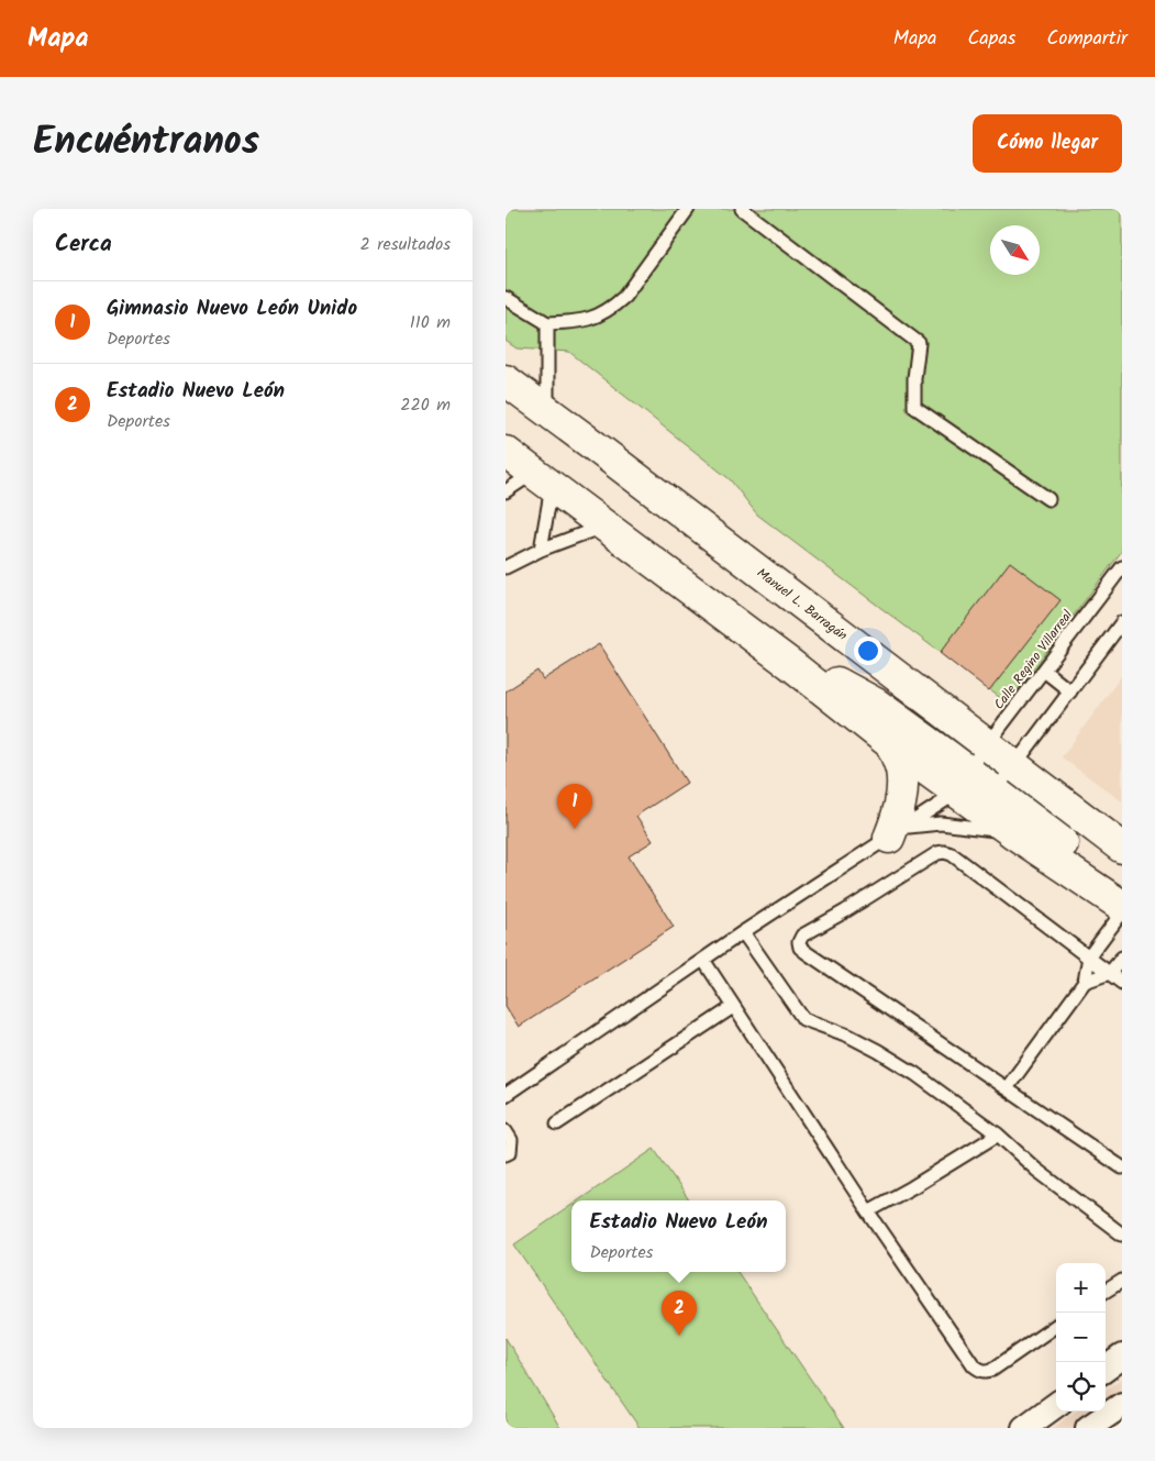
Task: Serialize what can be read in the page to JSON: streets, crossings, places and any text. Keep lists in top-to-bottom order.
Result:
{
  "streets": {
    "highway": ["Manuel L. Barragán"],
    "lane": ["Calle Regino Villarreal"]
  },
  "crossings": [
    ["Manuel L. Barragán", "Calle Regino Villarreal"]
  ],
  "north": "bottom right",
  "page": {
    "header": "Mapa",
    "nav": ["Mapa", "Capas", "Compartir"],
    "title": "Encuéntranos",
    "buttons": "Cómo llegar",
    "heading": ["Cerca", "2 resultados"],
    "list": [
      {
        "mark": "1",
        "name": "Gimnasio Nuevo León Unido",
        "note": "Deportes",
        "value": "110 m"
      },
      {
        "mark": "2",
        "name": "Estadio Nuevo León",
        "note": "Deportes",
        "value": "220 m"
      }
    ],
    "pins": ["1", "2"],
    "popup": ["Estadio Nuevo León", "Deportes"],
    "map_buttons": ["+", "−"]
  }
}
